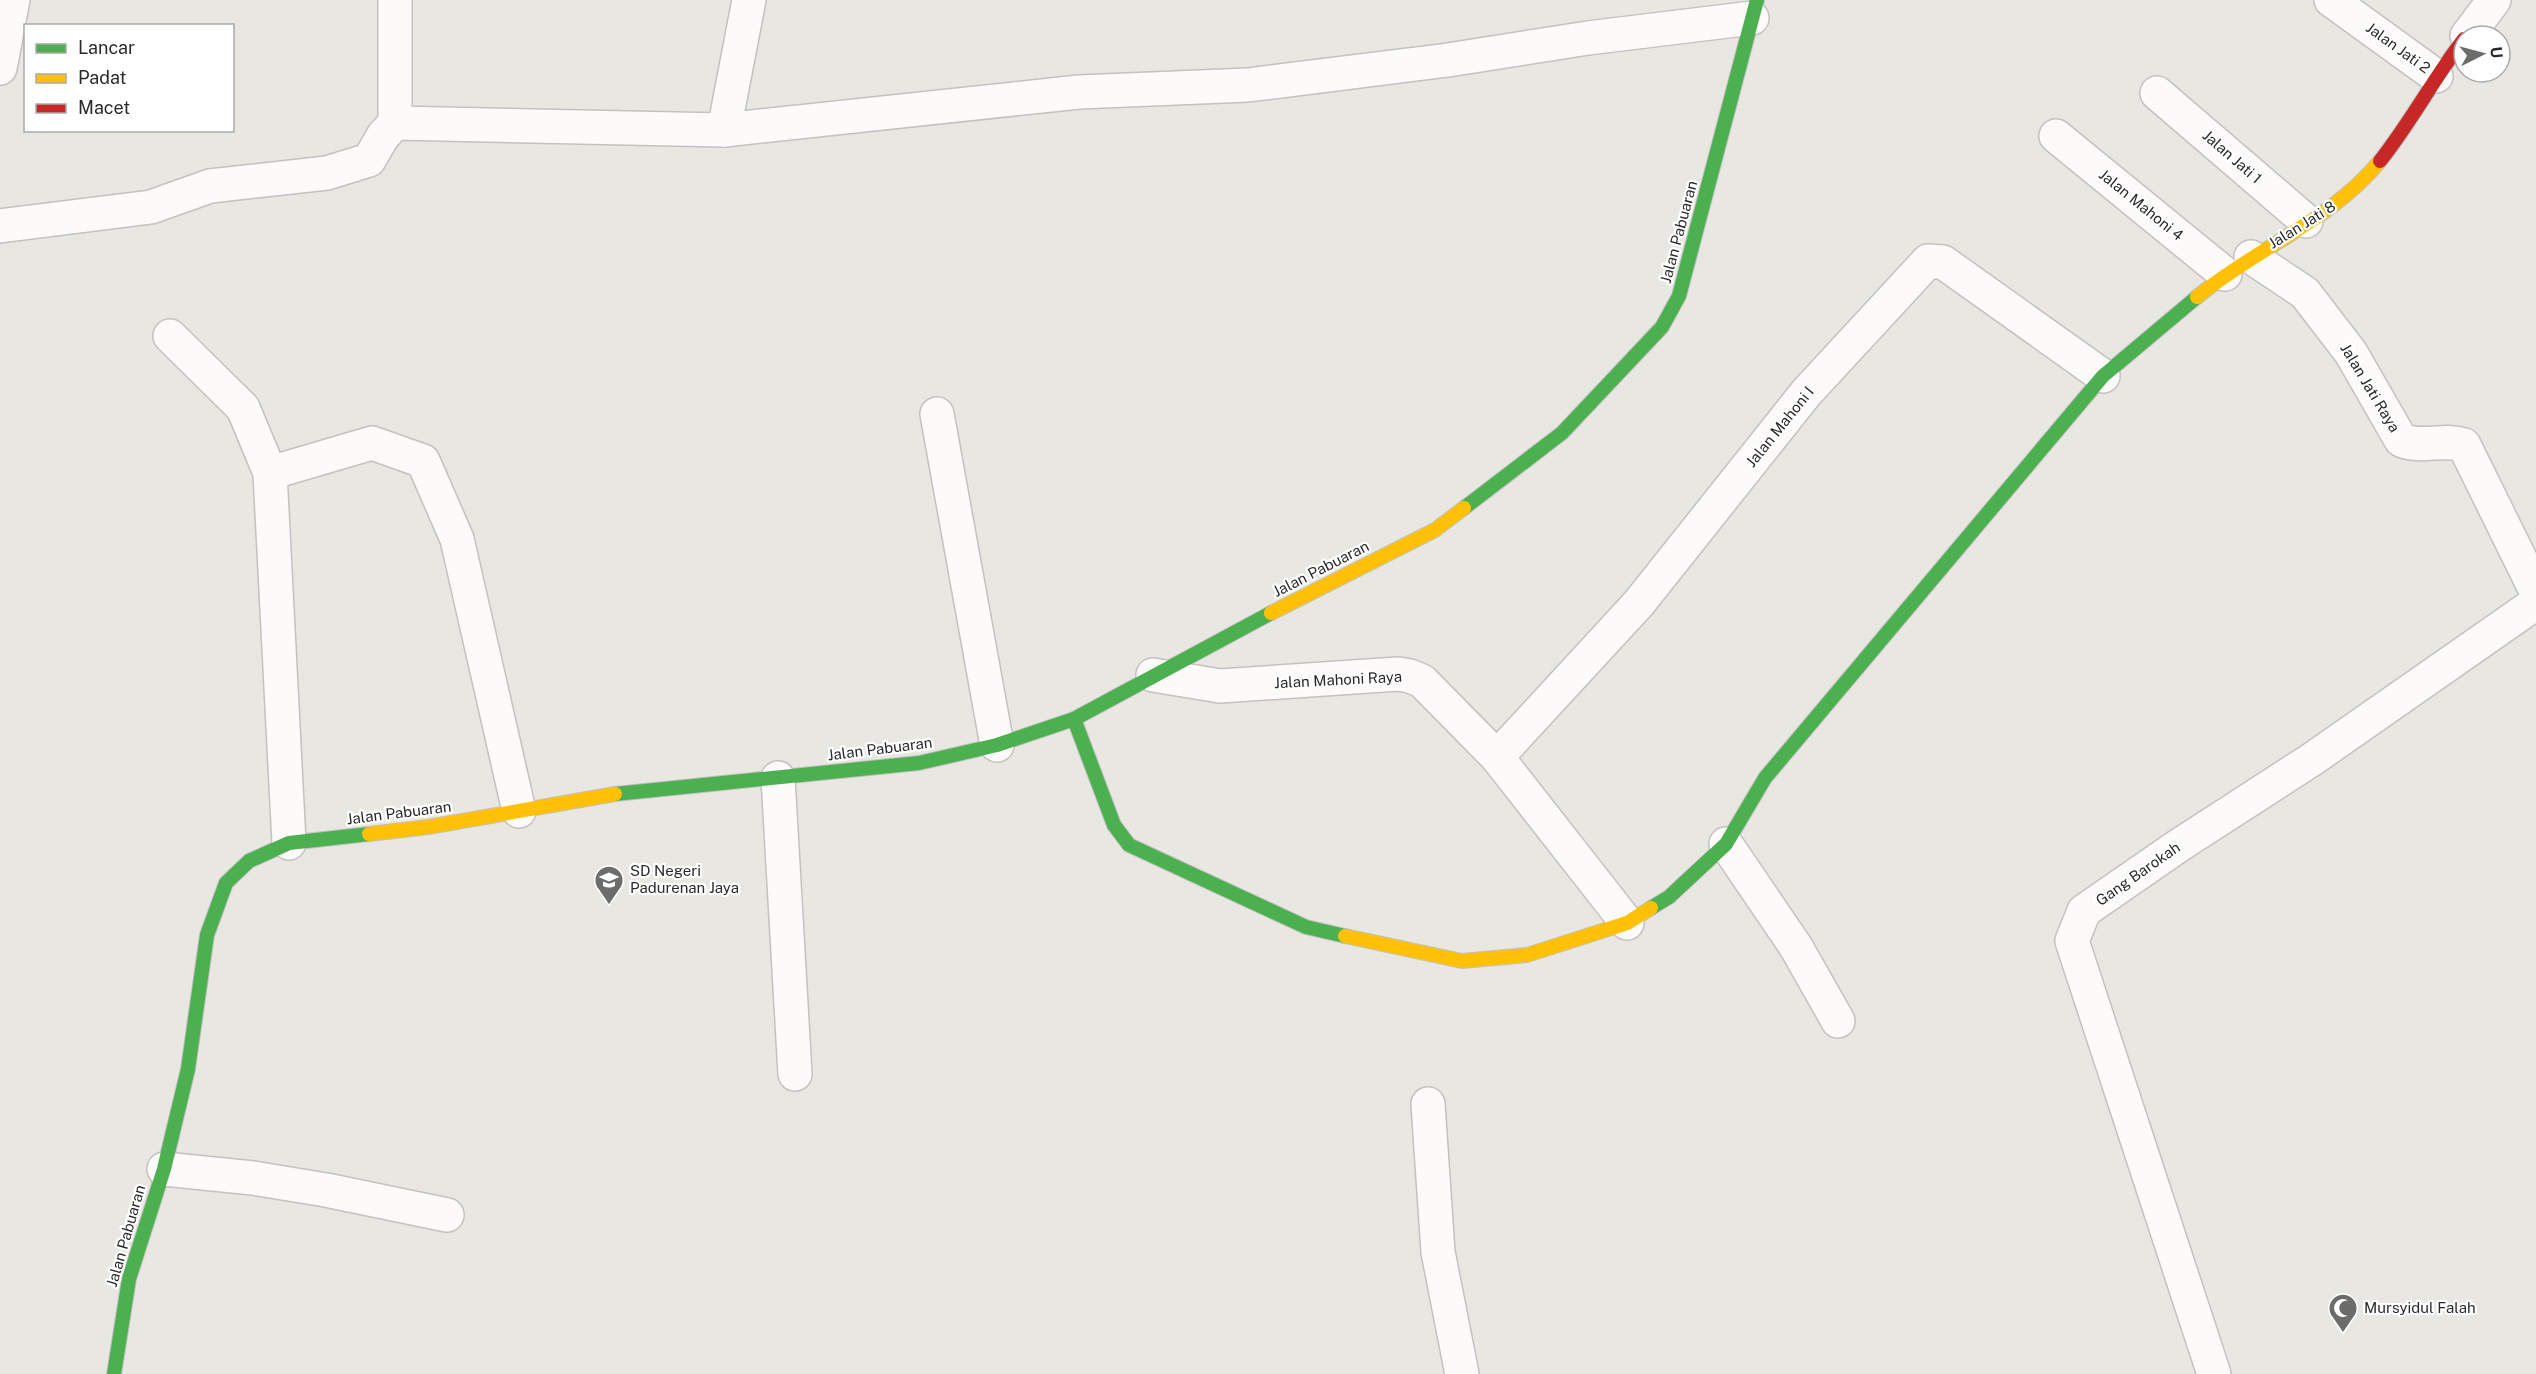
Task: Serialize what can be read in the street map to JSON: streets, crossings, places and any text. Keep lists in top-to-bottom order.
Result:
{
  "streets": {
    "street": [
      "Jalan Jati 2",
      "Jalan Jati 1",
      "Jalan Mahoni 4",
      "Jalan Jati 8",
      "Jalan Pabuaran",
      "Jalan Jati Raya",
      "Jalan Mahoni I",
      "Jalan Mahoni Raya",
      "Gang Barokah"
    ]
  },
  "crossings": [
    ["Jalan Jati 2", "Jalan Jati 8"],
    ["Jalan Jati 1", "Jalan Jati 8"],
    ["Jalan Mahoni 4", "Jalan Jati 8"],
    ["Jalan Mahoni 4", "Jalan Jati Raya"],
    ["Jalan Jati 8", "Jalan Pabuaran"],
    ["Jalan Jati 8", "Jalan Jati Raya"],
    ["Jalan Jati 8", "Jalan Mahoni I"],
    ["Jalan Jati 8", "Jalan Mahoni Raya"],
    ["Jalan Pabuaran", "Jalan Mahoni Raya"],
    ["Jalan Mahoni I", "Jalan Mahoni Raya"]
  ],
  "places": {
    "school or university": ["SD Negeri Padurenan Jaya"],
    "mosque": ["Mursyidul Falah"]
  },
  "legend": ["Lancar", "Padat", "Macet"],
  "north": "right"
}
